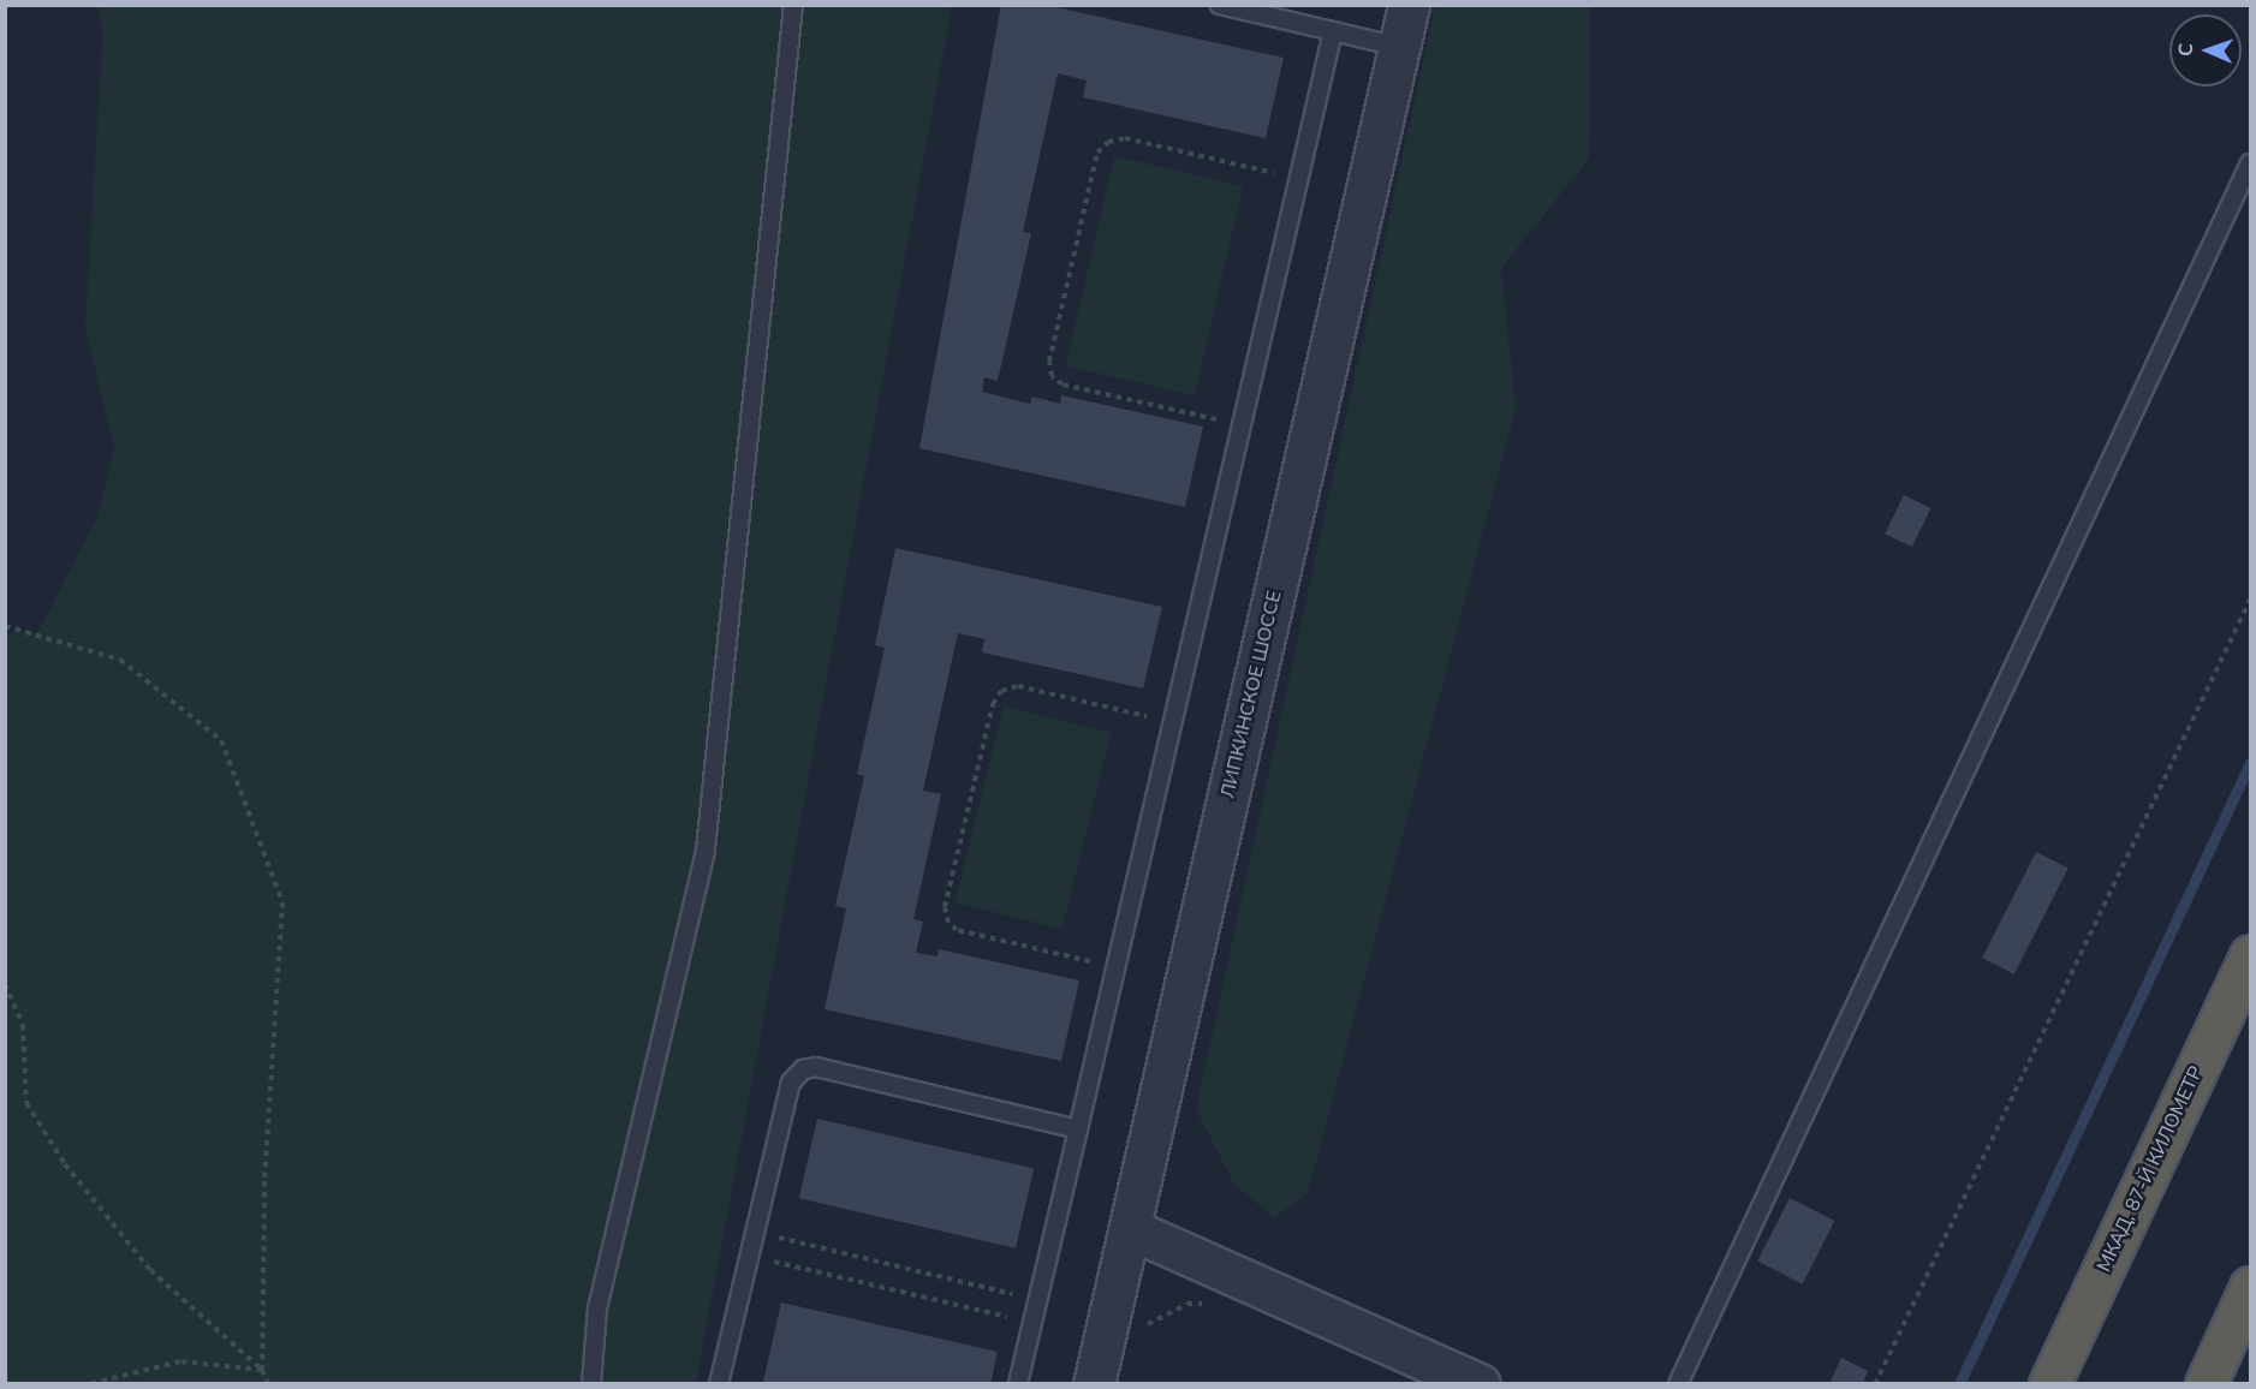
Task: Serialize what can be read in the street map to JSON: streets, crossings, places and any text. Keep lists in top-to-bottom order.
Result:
{
  "streets": {
    "highway": ["МКАД, 87-Й КИЛОМЕТР"],
    "street": ["ЛИПКИНСКОЕ ШОССЕ"]
  },
  "north": "left"
}
